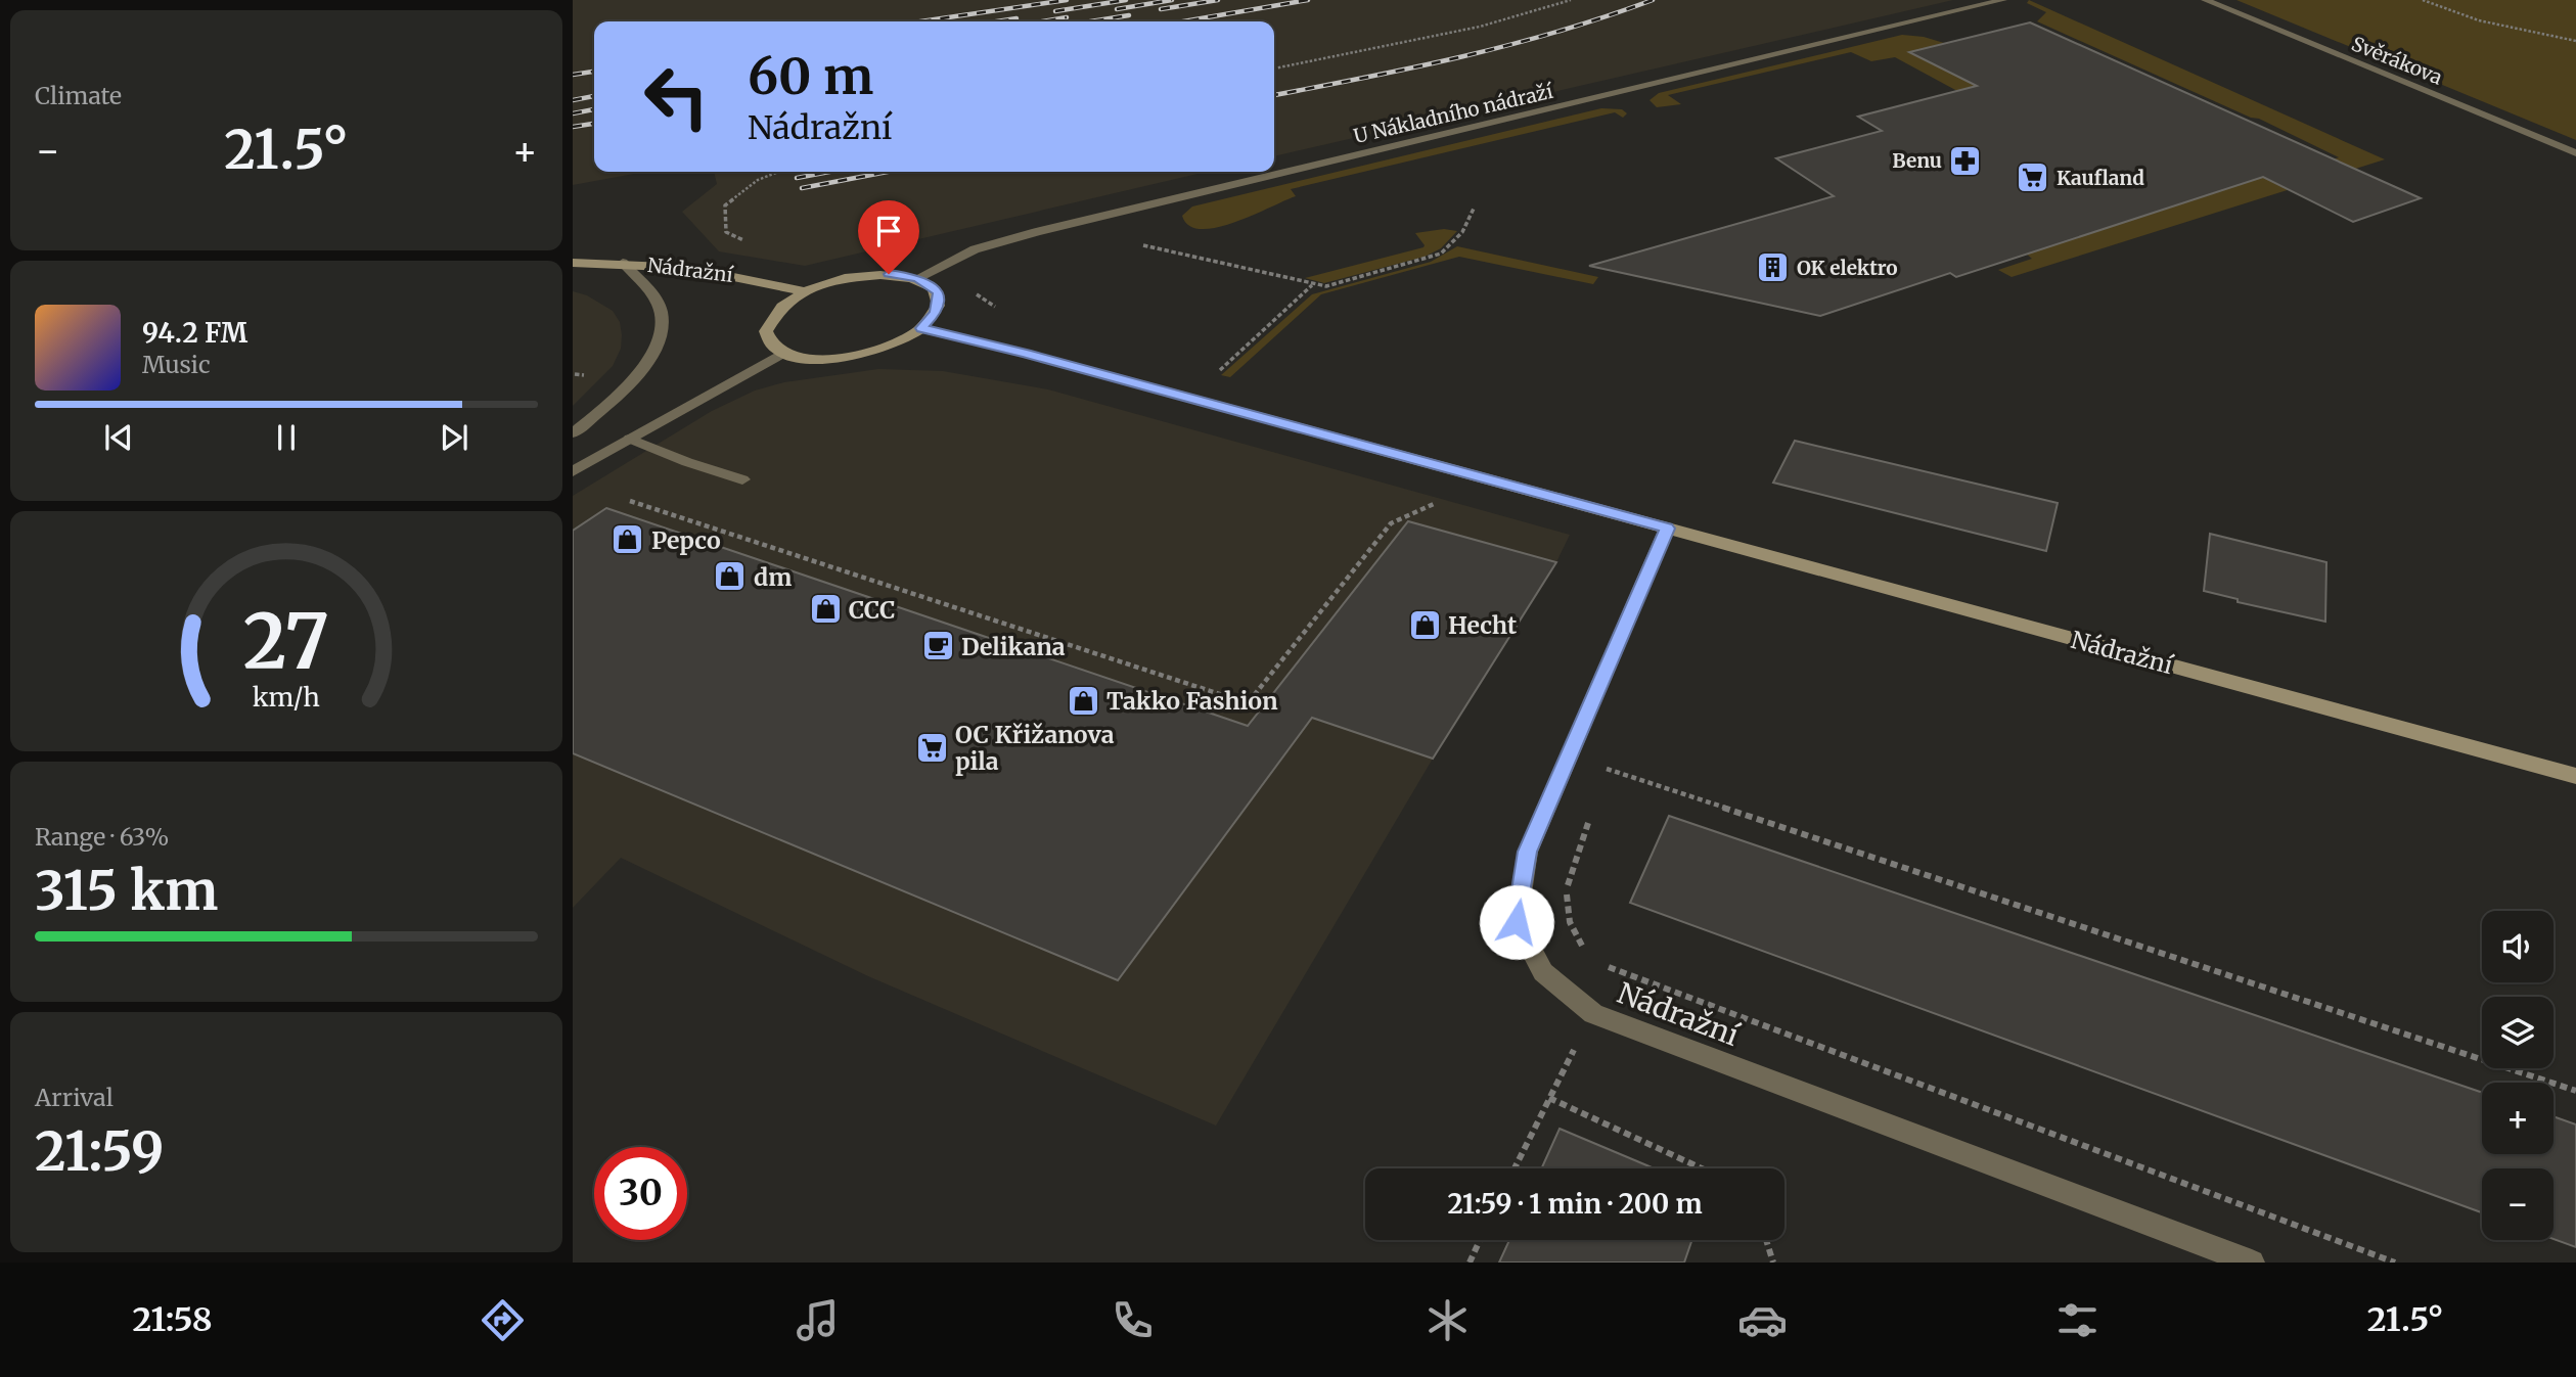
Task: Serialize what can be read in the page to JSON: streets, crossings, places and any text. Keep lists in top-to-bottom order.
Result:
{
  "streets": {
    "main road": ["Nádražní"],
    "street": ["Svěrákova", "U Nákladního nádraží"]
  },
  "places": {
    "pharmacy": ["Benu"],
    "supermarket": ["Kaufland", "OC Křižanova pila"],
    "building": ["OK elektro"],
    "shop": [
      "Pepco",
      "dm",
      "CCC",
      "Hecht",
      "Takko Fashion"
    ],
    "cafe": ["Delikana"]
  },
  "page": {
    "tile": [
      "Climate",
      ["Range · 63%", "315 km"],
      ["Arrival", "21:59"]
    ],
    "turn": ["60 m", "Nádražní"],
    "heat": ["−", "21.5°", "+"],
    "song": ["94.2 FM", "Music"],
    "map_buttons": ["+", "−"],
    "limit": "30",
    "trip": "21:59 · 1 min · 200 m",
    "tabs": ["21:58", "21.5°"],
    "gauge": ["27", "km/h"]
  }
}
